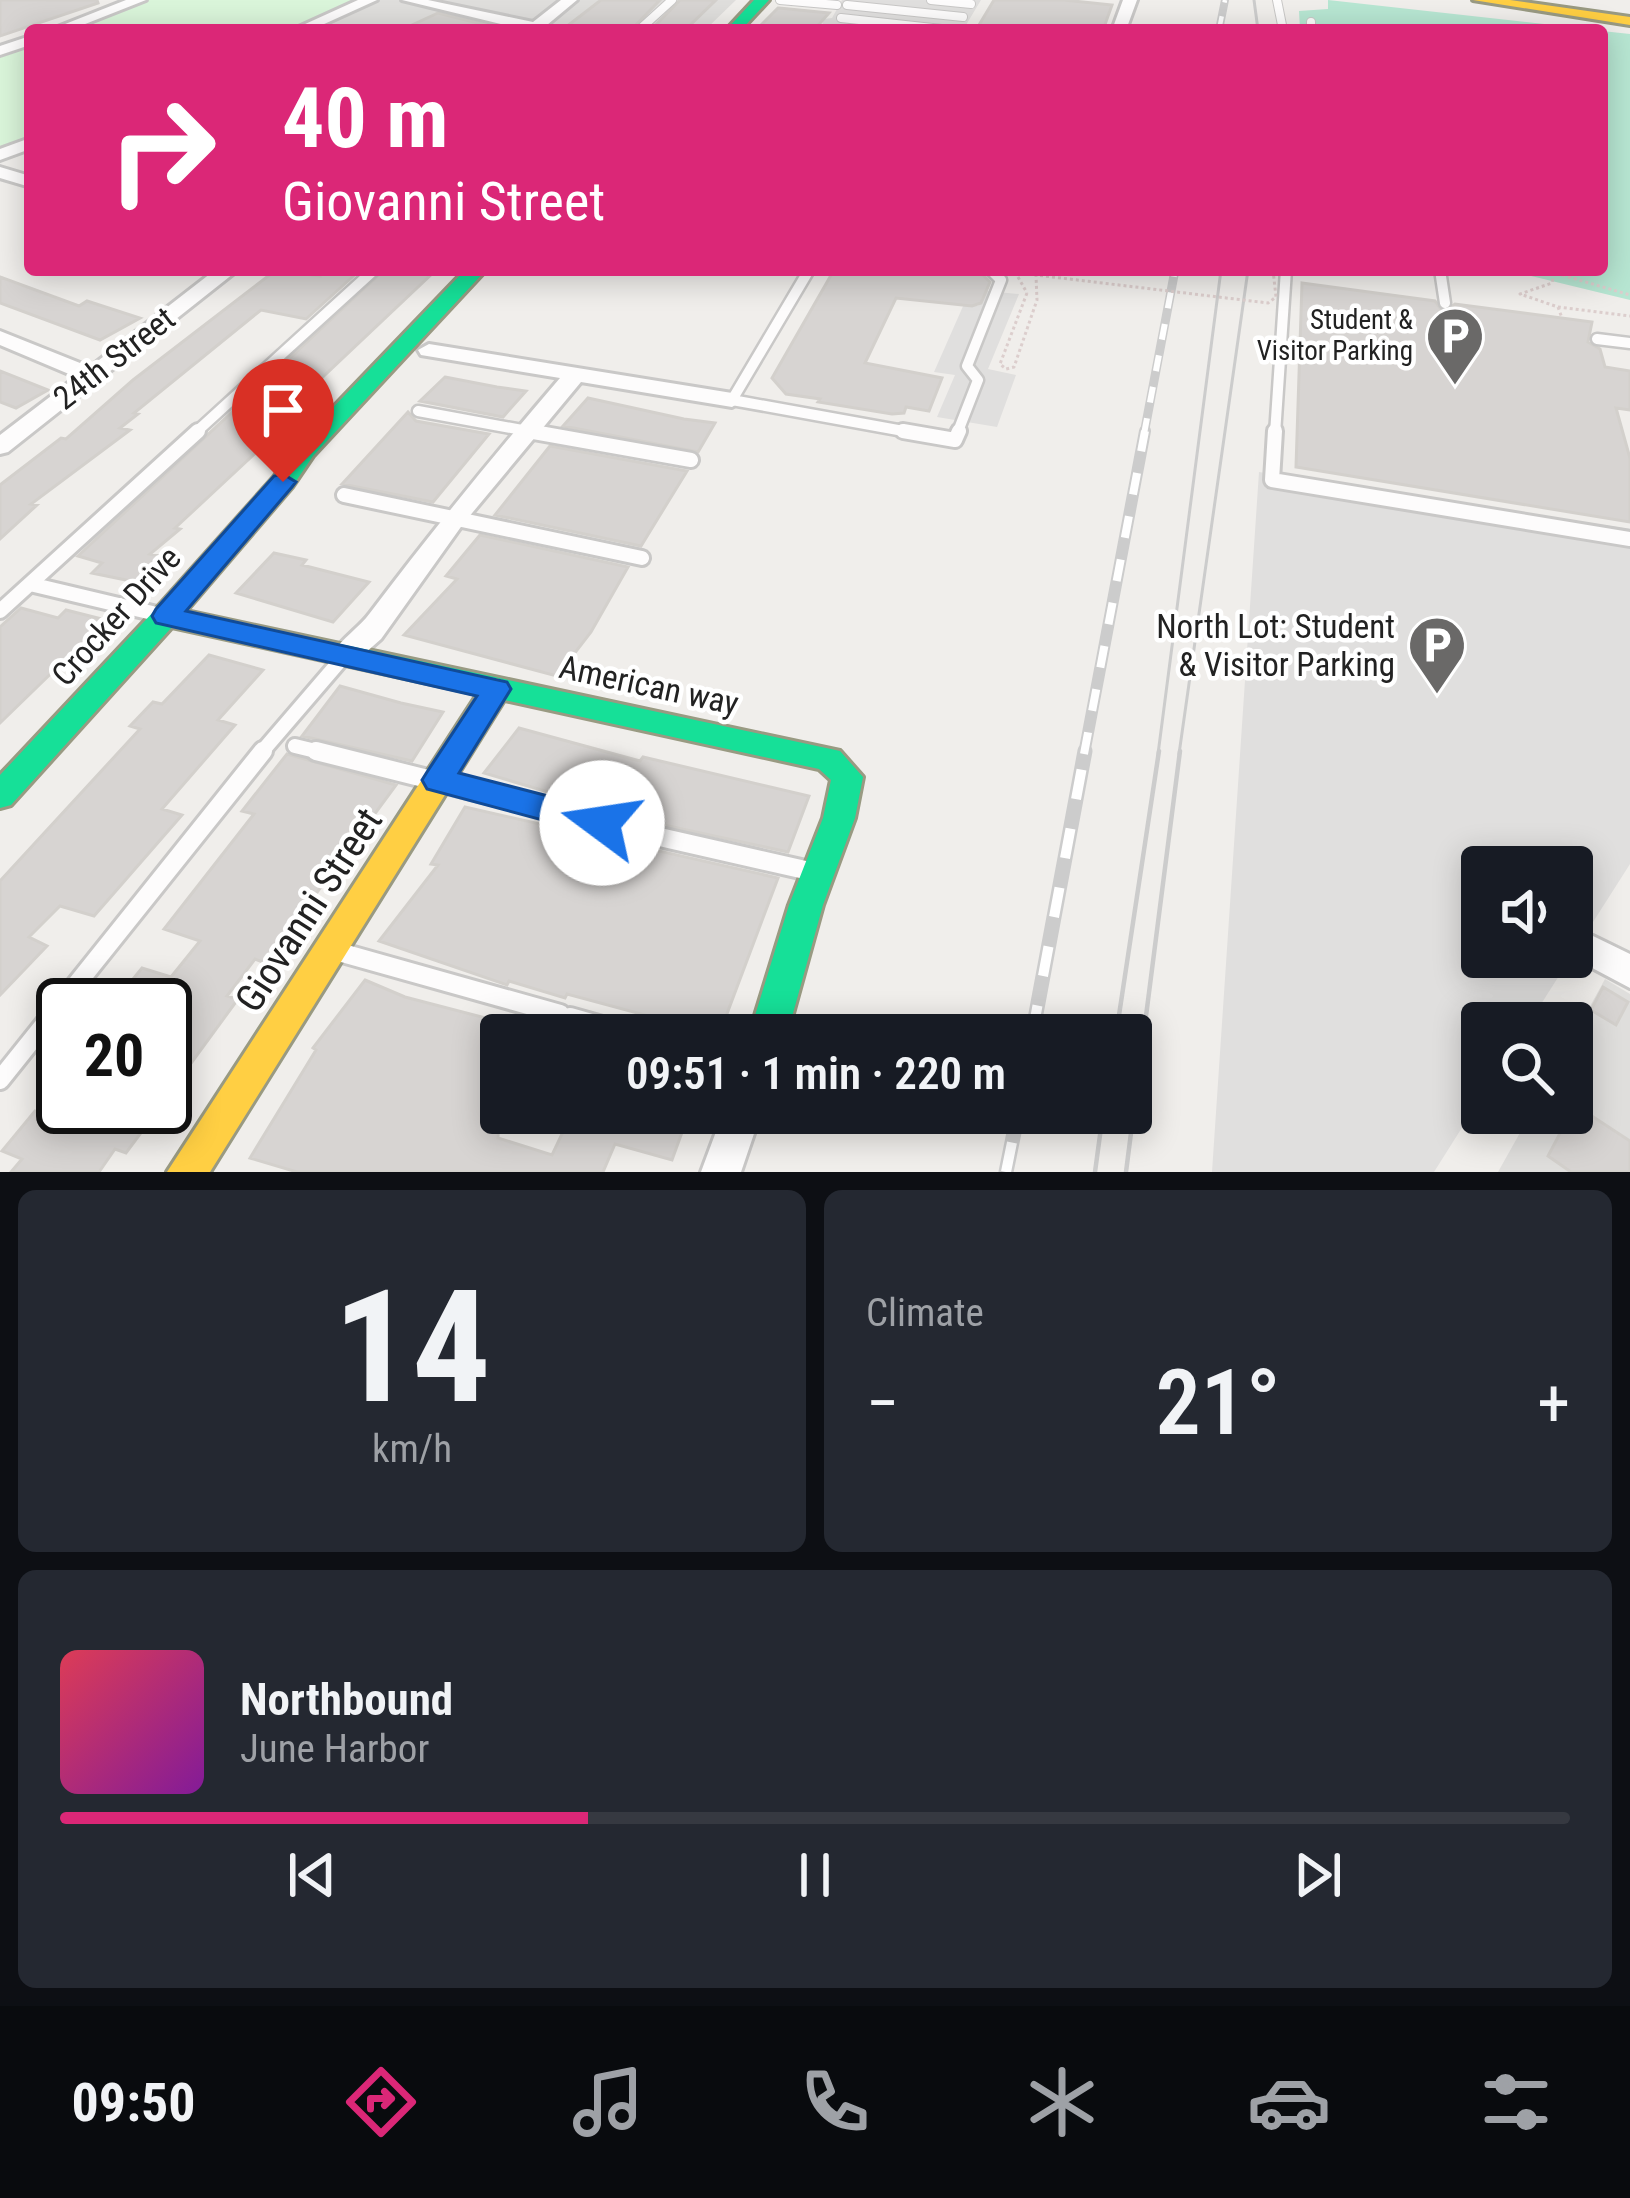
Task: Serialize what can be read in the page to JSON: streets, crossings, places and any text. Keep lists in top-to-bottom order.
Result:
{
  "streets": {
    "street": [
      "24th Street",
      "Crocker Drive",
      "American way",
      "Giovanni Street"
    ]
  },
  "crossings": [
    ["Crocker Drive", "American way"],
    ["American way", "Giovanni Street"]
  ],
  "places": {
    "parking": ["Student & Visitor Parking", "North Lot: Student & Visitor Parking"]
  },
  "page": {
    "turn": ["40 m", "Giovanni Street"],
    "limit": "20",
    "trip": "09:51 · 1 min · 220 m",
    "tile": [
      ["14", "km/h"],
      "Climate"
    ],
    "heat": ["−", "21°", "+"],
    "song": ["Northbound", "June Harbor"],
    "tabs": "09:50"
  }
}
